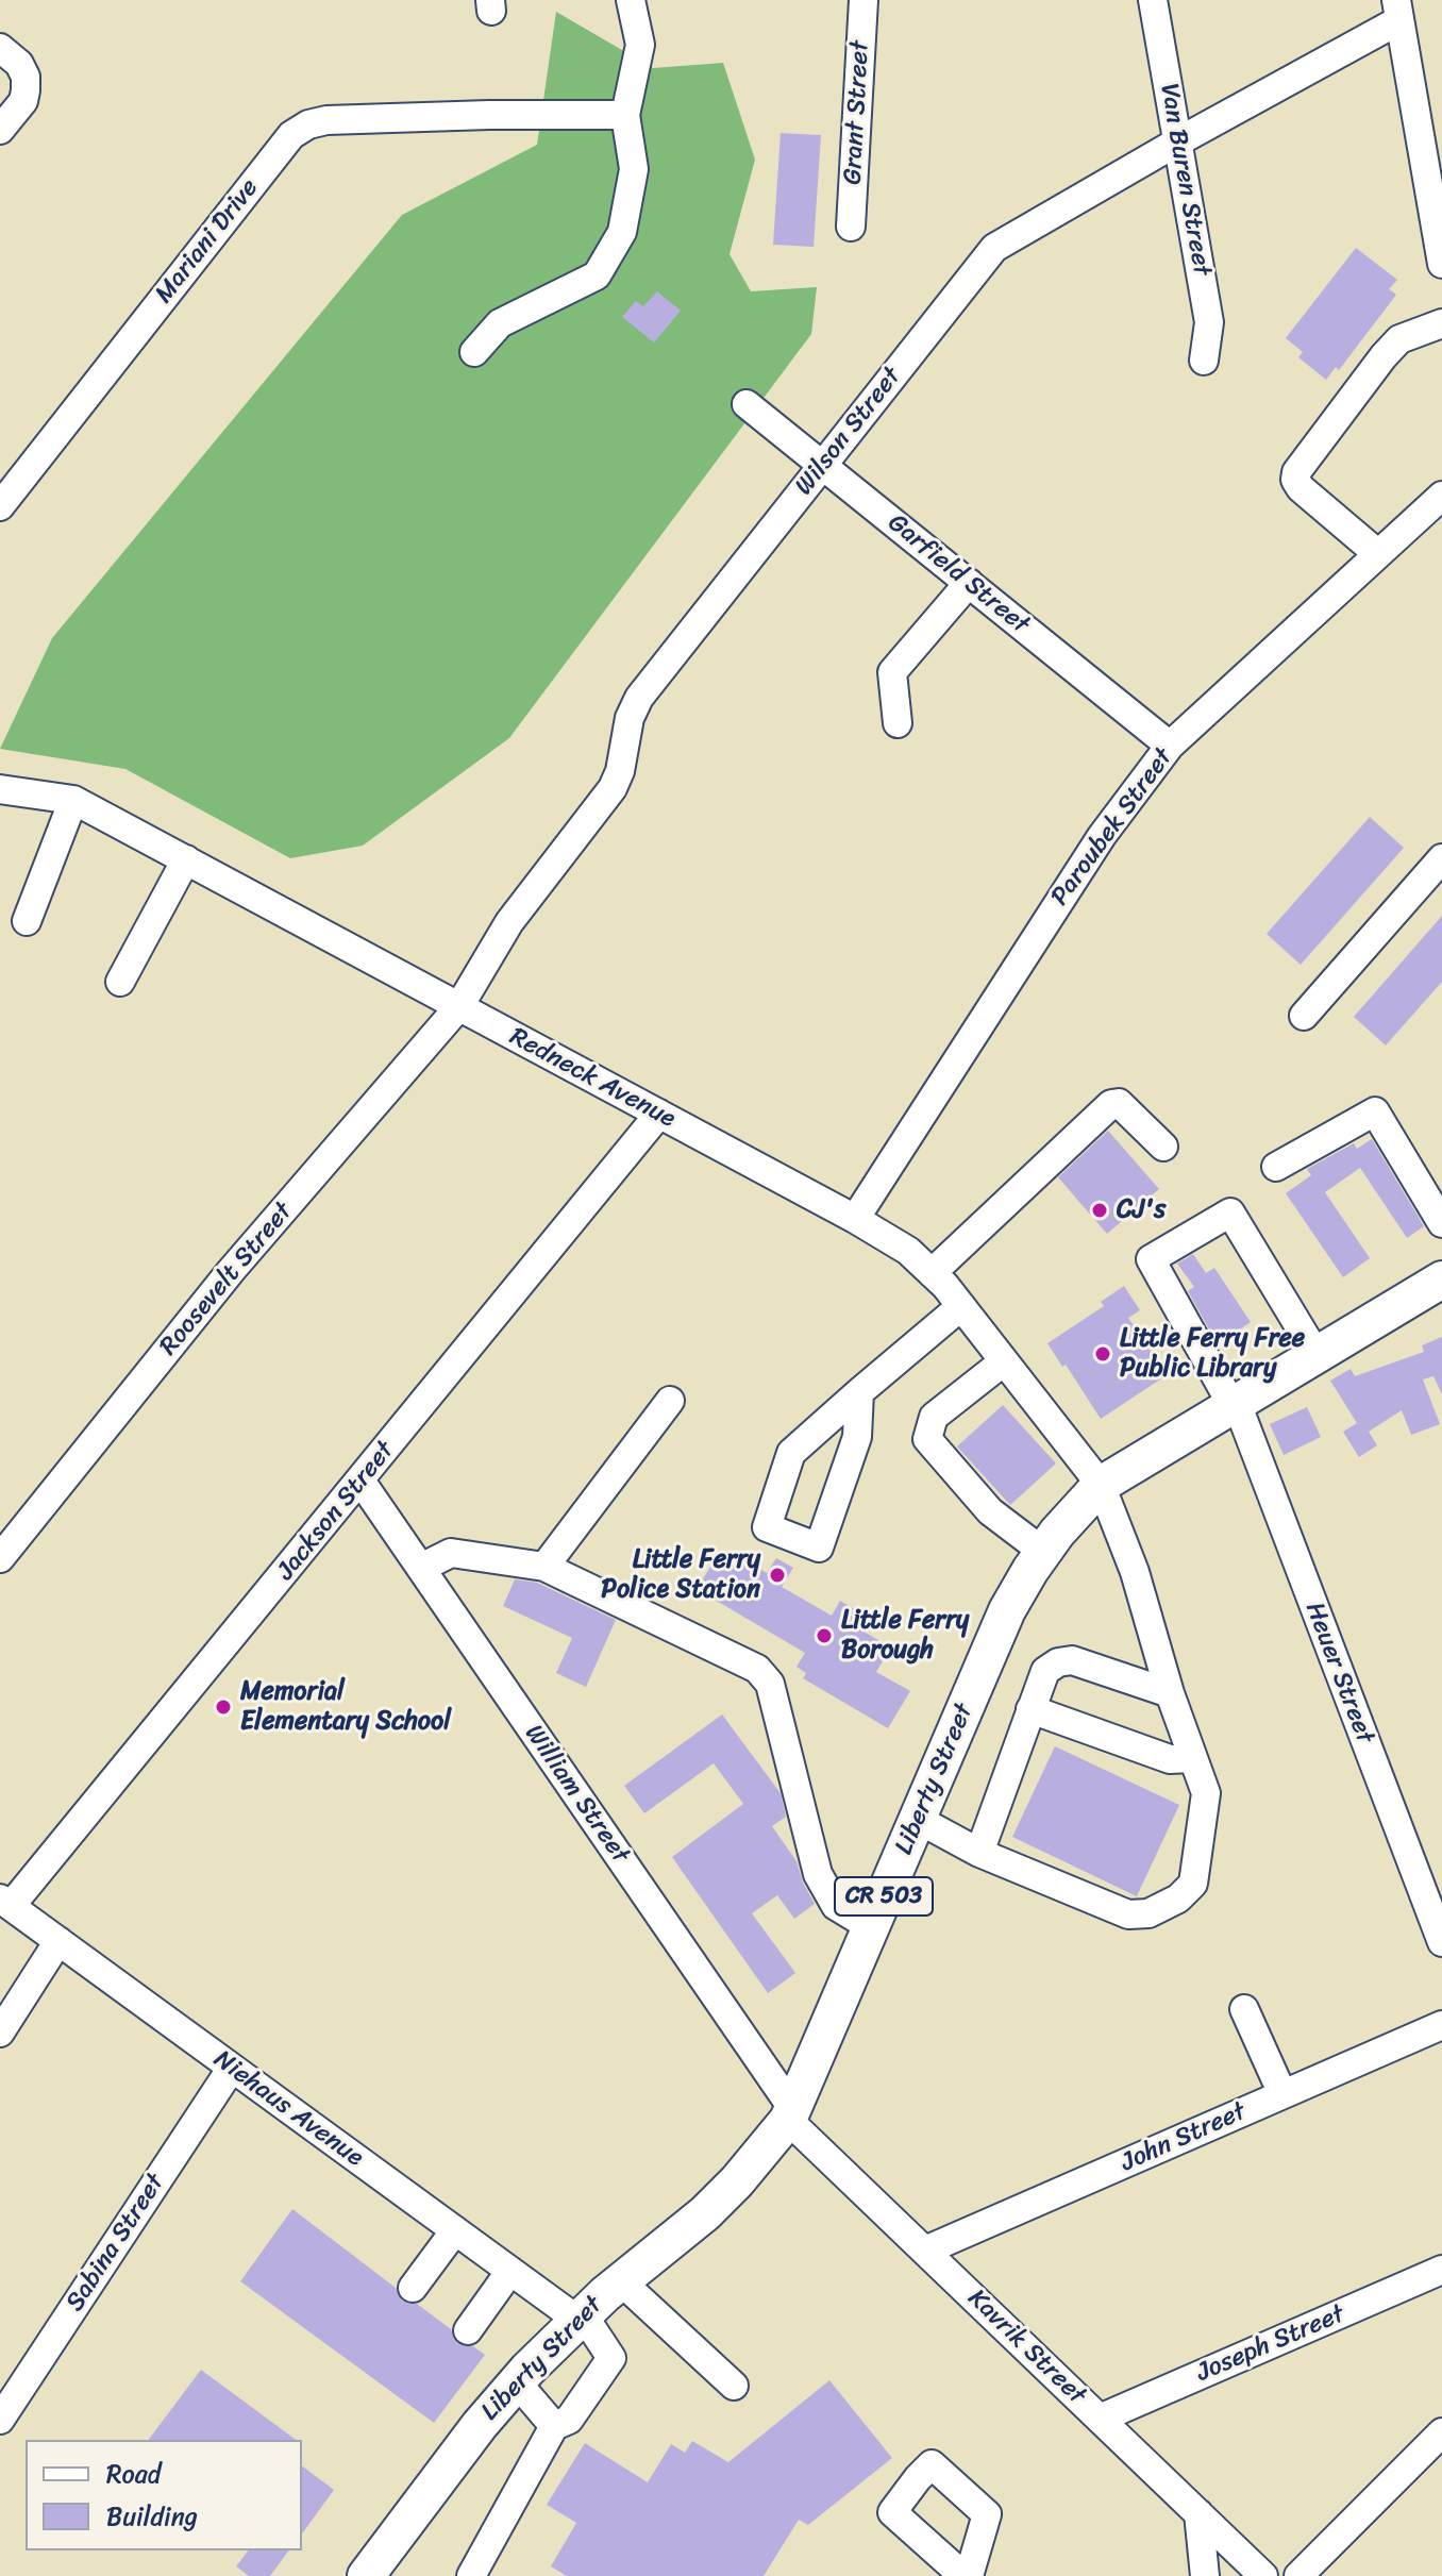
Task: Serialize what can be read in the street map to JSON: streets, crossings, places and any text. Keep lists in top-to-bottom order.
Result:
{
  "streets": {
    "main road": ["Liberty Street", "CR 503"],
    "street": [
      "Grant Street",
      "Van Buren Street",
      "Mariani Drive",
      "Wilson Street",
      "Garfield Street",
      "Paroubek Street",
      "Redneck Avenue",
      "Roosevelt Street",
      "Jackson Street",
      "Heuer Street",
      "William Street",
      "Niehaus Avenue",
      "John Street",
      "Sabina Street",
      "Joseph Street",
      "Kavrik Street"
    ]
  },
  "crossings": [
    ["Van Buren Street", "Wilson Street"],
    ["Wilson Street", "Garfield Street"],
    ["Wilson Street", "Redneck Avenue"],
    ["Wilson Street", "Roosevelt Street"],
    ["Garfield Street", "Paroubek Street"],
    ["Paroubek Street", "Redneck Avenue"],
    ["Redneck Avenue", "Roosevelt Street"],
    ["Redneck Avenue", "Jackson Street"],
    ["Redneck Avenue", "Liberty Street"],
    ["Jackson Street", "William Street"],
    ["Jackson Street", "Niehaus Avenue"],
    ["Heuer Street", "Liberty Street"],
    ["Liberty Street", "William Street"],
    ["Liberty Street", "Niehaus Avenue"],
    ["Liberty Street", "Kavrik Street"],
    ["William Street", "Kavrik Street"],
    ["Niehaus Avenue", "Sabina Street"],
    ["John Street", "Kavrik Street"],
    ["Joseph Street", "Kavrik Street"]
  ],
  "places": [
    "CJ's",
    "Little Ferry Free Public Library",
    "Little Ferry Police Station",
    "Little Ferry Borough",
    "Memorial Elementary School"
  ],
  "legend": ["Road", "Building"]
}
